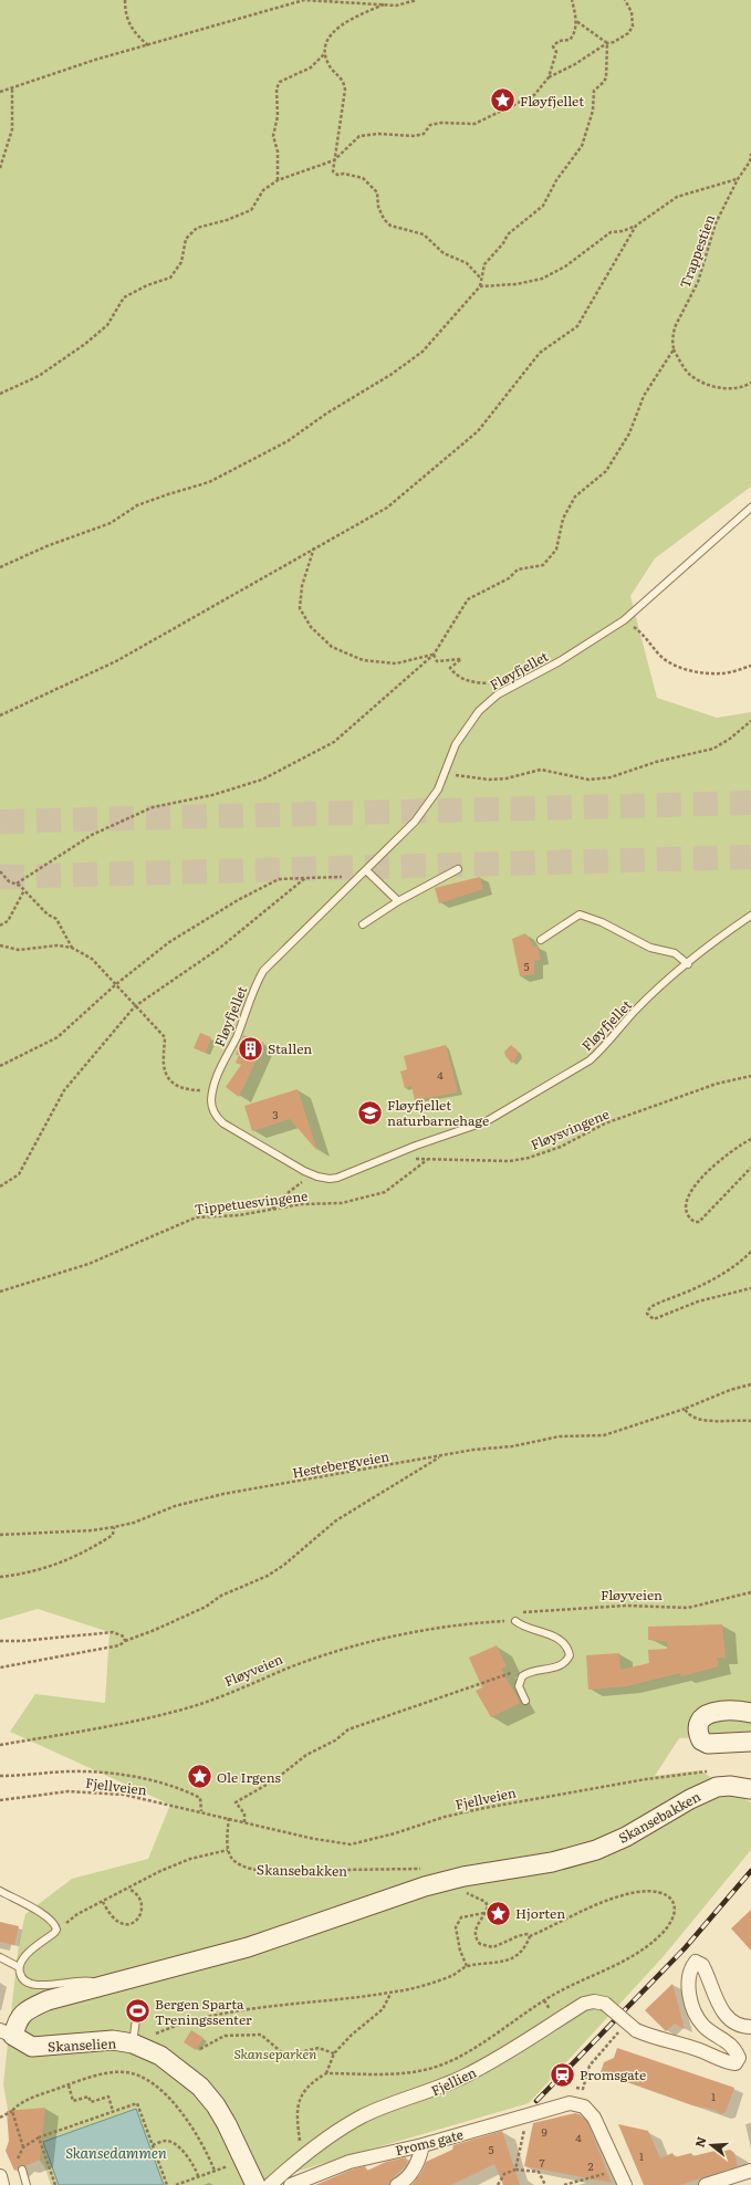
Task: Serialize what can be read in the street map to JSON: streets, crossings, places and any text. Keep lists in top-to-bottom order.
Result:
{
  "streets": {
    "street": [
      "Skansebakken",
      "Skanselien",
      "Fjellien",
      "Proms gate"
    ],
    "lane": ["Fløyfjellet"],
    "path": [
      "Trappestien",
      "Fløysvingene",
      "Tippetuesvingene",
      "Hestebergveien",
      "Fløyveien",
      "Fjellveien"
    ]
  },
  "crossings": [
    ["Fløyfjellet", "Fløysvingene"],
    ["Fløysvingene", "Tippetuesvingene"],
    ["Skansebakken", "Skanselien"]
  ],
  "water": ["Skansedammen"],
  "parks": ["Skanseparken"],
  "places": {
    "place": ["Fløyfjellet", "Ole Irgens", "Hjorten"],
    "building": ["Stallen"],
    "school or university": ["Fløyfjellet naturbarnehage"],
    "sports": ["Bergen Sparta Treningssenter"],
    "station": ["Promsgate"]
  },
  "house_numbers": [
    "5",
    "4",
    "3",
    "1",
    "9",
    "4",
    "5",
    "1",
    "7",
    "2"
  ],
  "north": "left"
}
